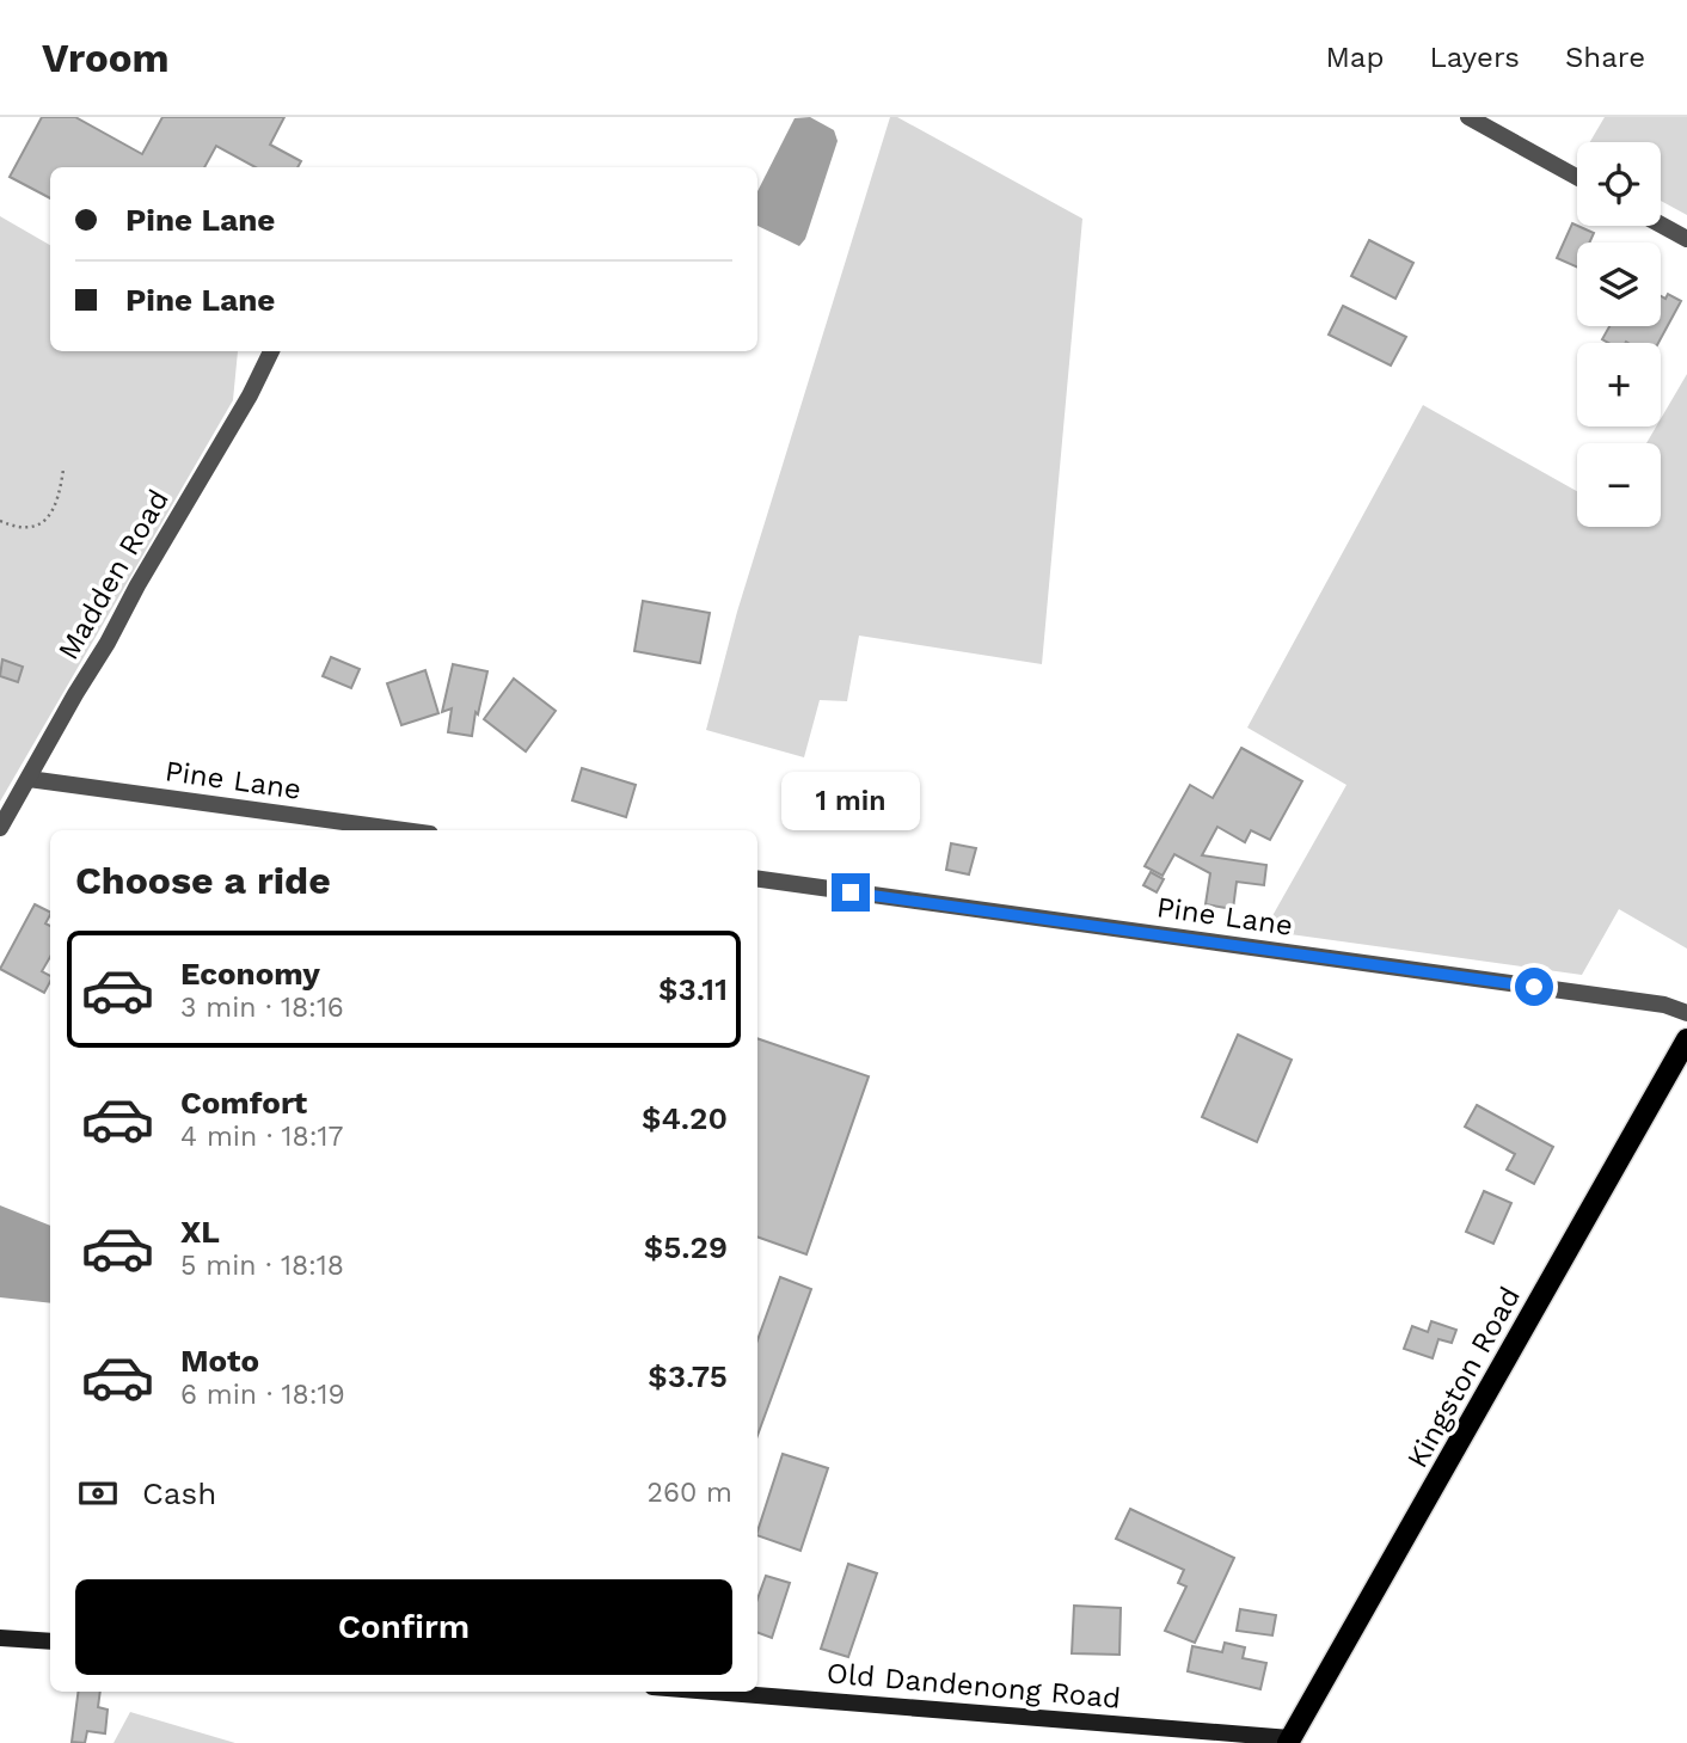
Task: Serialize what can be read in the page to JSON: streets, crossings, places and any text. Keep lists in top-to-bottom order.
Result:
{
  "streets": {
    "main road": ["Kingston Road", "Old Dandenong Road"],
    "street": ["Madden Road", "Pine Lane"]
  },
  "crossings": [
    ["Madden Road", "Pine Lane"],
    ["Kingston Road", "Old Dandenong Road"]
  ],
  "page": {
    "header": "Vroom",
    "nav": ["Map", "Layers", "Share"],
    "map_buttons": ["+", "−"],
    "banner": ["Pine Lane", "Pine Lane"],
    "bubble": "1 min",
    "heading": "Choose a ride",
    "list": [
      {
        "name": "Economy",
        "note": "3 min · 18:16",
        "value": "$3.11"
      },
      {
        "name": "Comfort",
        "note": "4 min · 18:17",
        "value": "$4.20"
      },
      {
        "name": "XL",
        "note": "5 min · 18:18",
        "value": "$5.29"
      },
      {
        "name": "Moto",
        "note": "6 min · 18:19",
        "value": "$3.75"
      }
    ],
    "pay": ["Cash", "260 m"],
    "buttons": "Confirm"
  }
}
